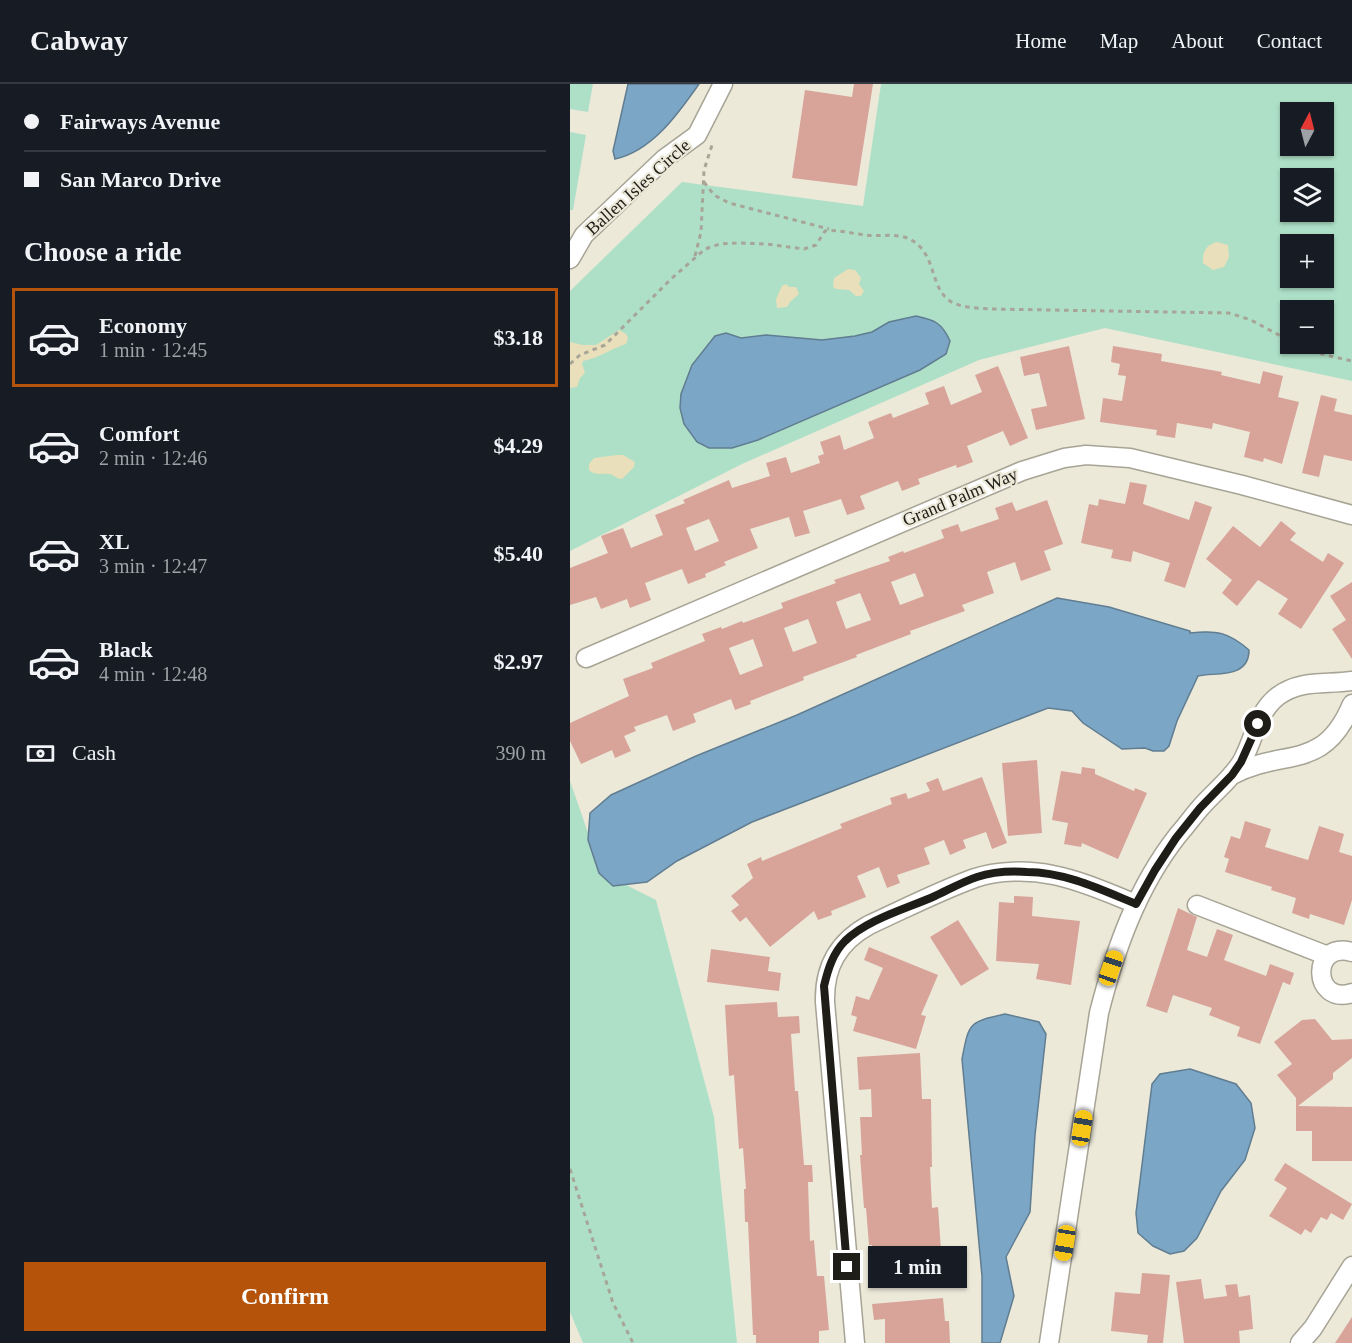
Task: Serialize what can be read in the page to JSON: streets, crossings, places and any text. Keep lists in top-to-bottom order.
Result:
{
  "streets": {
    "street": ["Ballen Isles Circle", "Grand Palm Way"]
  },
  "north": "top",
  "page": {
    "header": "Cabway",
    "nav": [
      "Home",
      "Map",
      "About",
      "Contact"
    ],
    "banner": ["Fairways Avenue", "San Marco Drive"],
    "map_buttons": ["+", "−"],
    "heading": "Choose a ride",
    "list": [
      {
        "name": "Economy",
        "note": "1 min · 12:45",
        "value": "$3.18"
      },
      {
        "name": "Comfort",
        "note": "2 min · 12:46",
        "value": "$4.29"
      },
      {
        "name": "XL",
        "note": "3 min · 12:47",
        "value": "$5.40"
      },
      {
        "name": "Black",
        "note": "4 min · 12:48",
        "value": "$2.97"
      }
    ],
    "pay": ["Cash", "390 m"],
    "bubble": "1 min",
    "buttons": "Confirm"
  }
}
